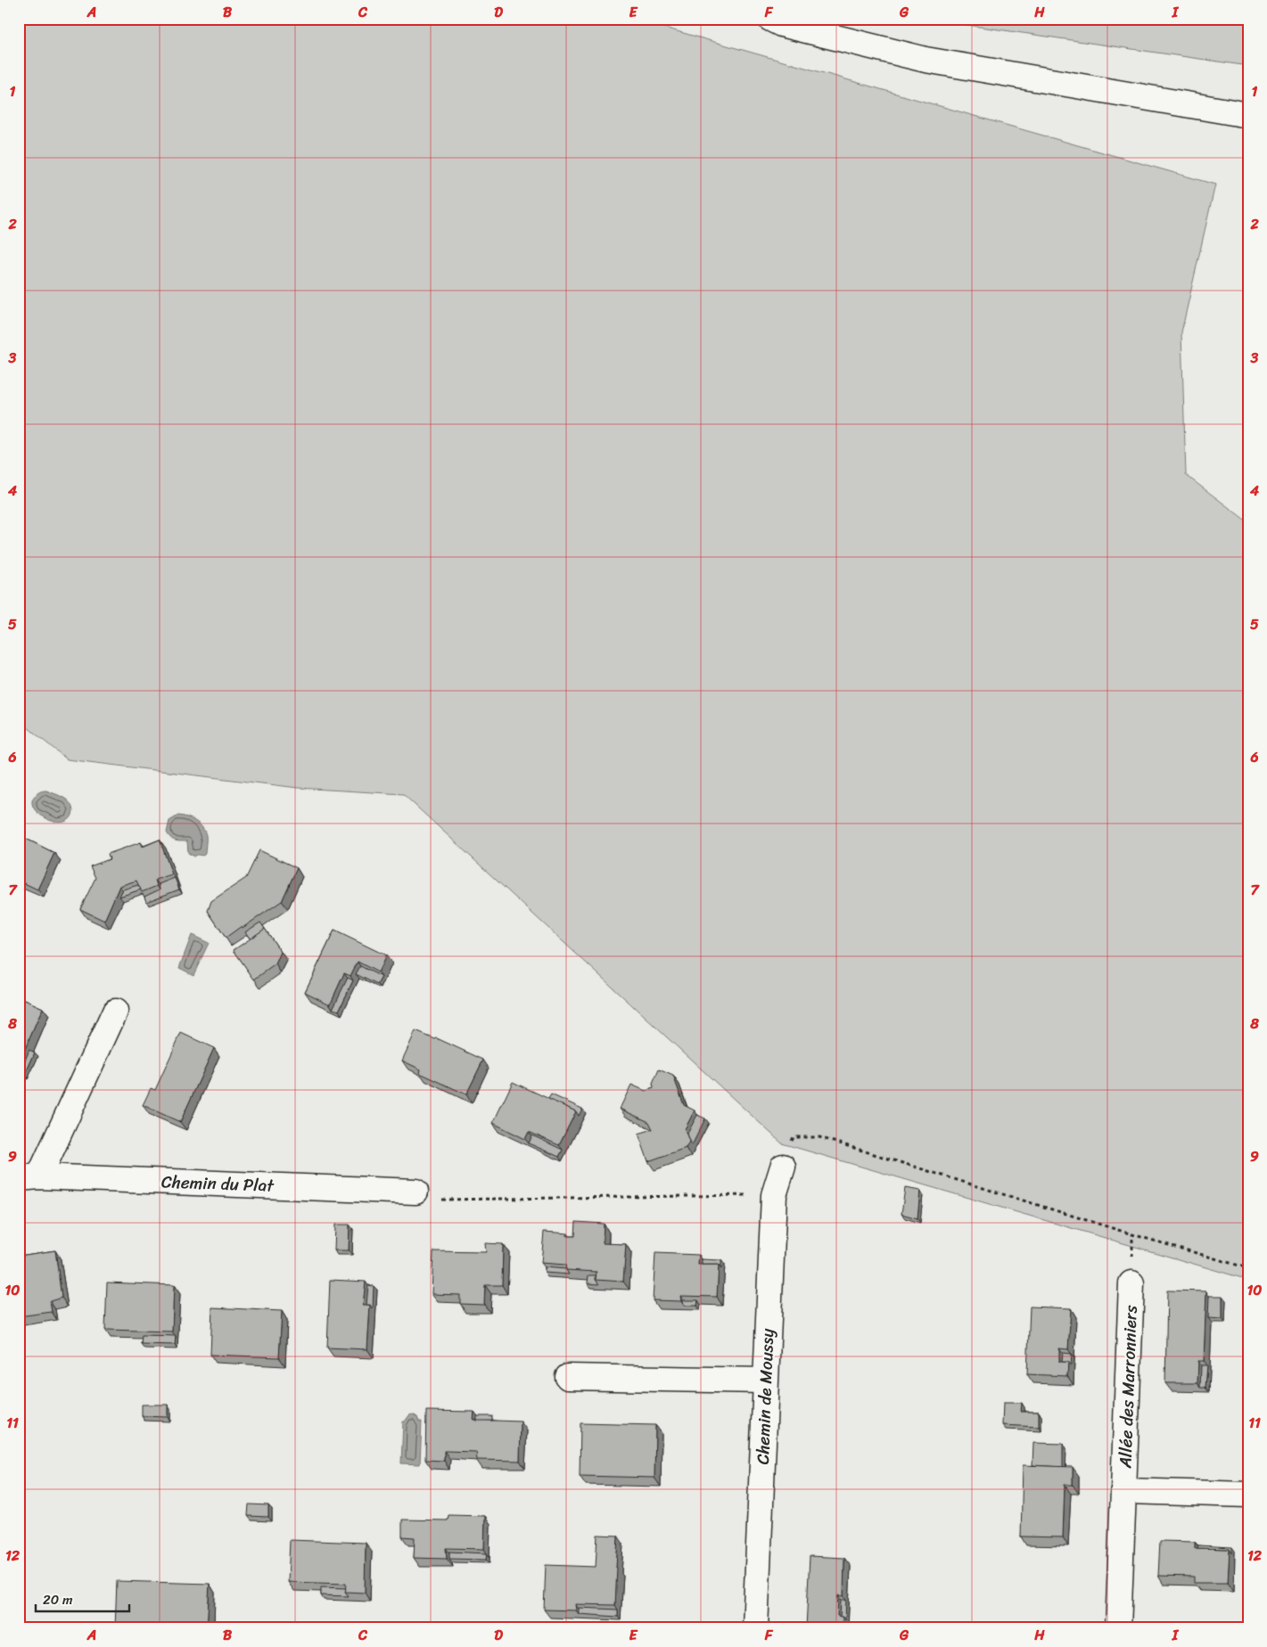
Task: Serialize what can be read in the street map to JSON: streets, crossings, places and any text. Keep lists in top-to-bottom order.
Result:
{
  "streets": {
    "street": ["Chemin du Plat", "Allée des Marronniers", "Chemin de Moussy"]
  },
  "scale_bar": "20 m",
  "grid": {
    "columns": [
      "A",
      "B",
      "C",
      "D",
      "E",
      "F",
      "G",
      "H",
      "I"
    ],
    "rows": [
      "1",
      "2",
      "3",
      "4",
      "5",
      "6",
      "7",
      "8",
      "9",
      "10",
      "11",
      "12"
    ]
  }
}
